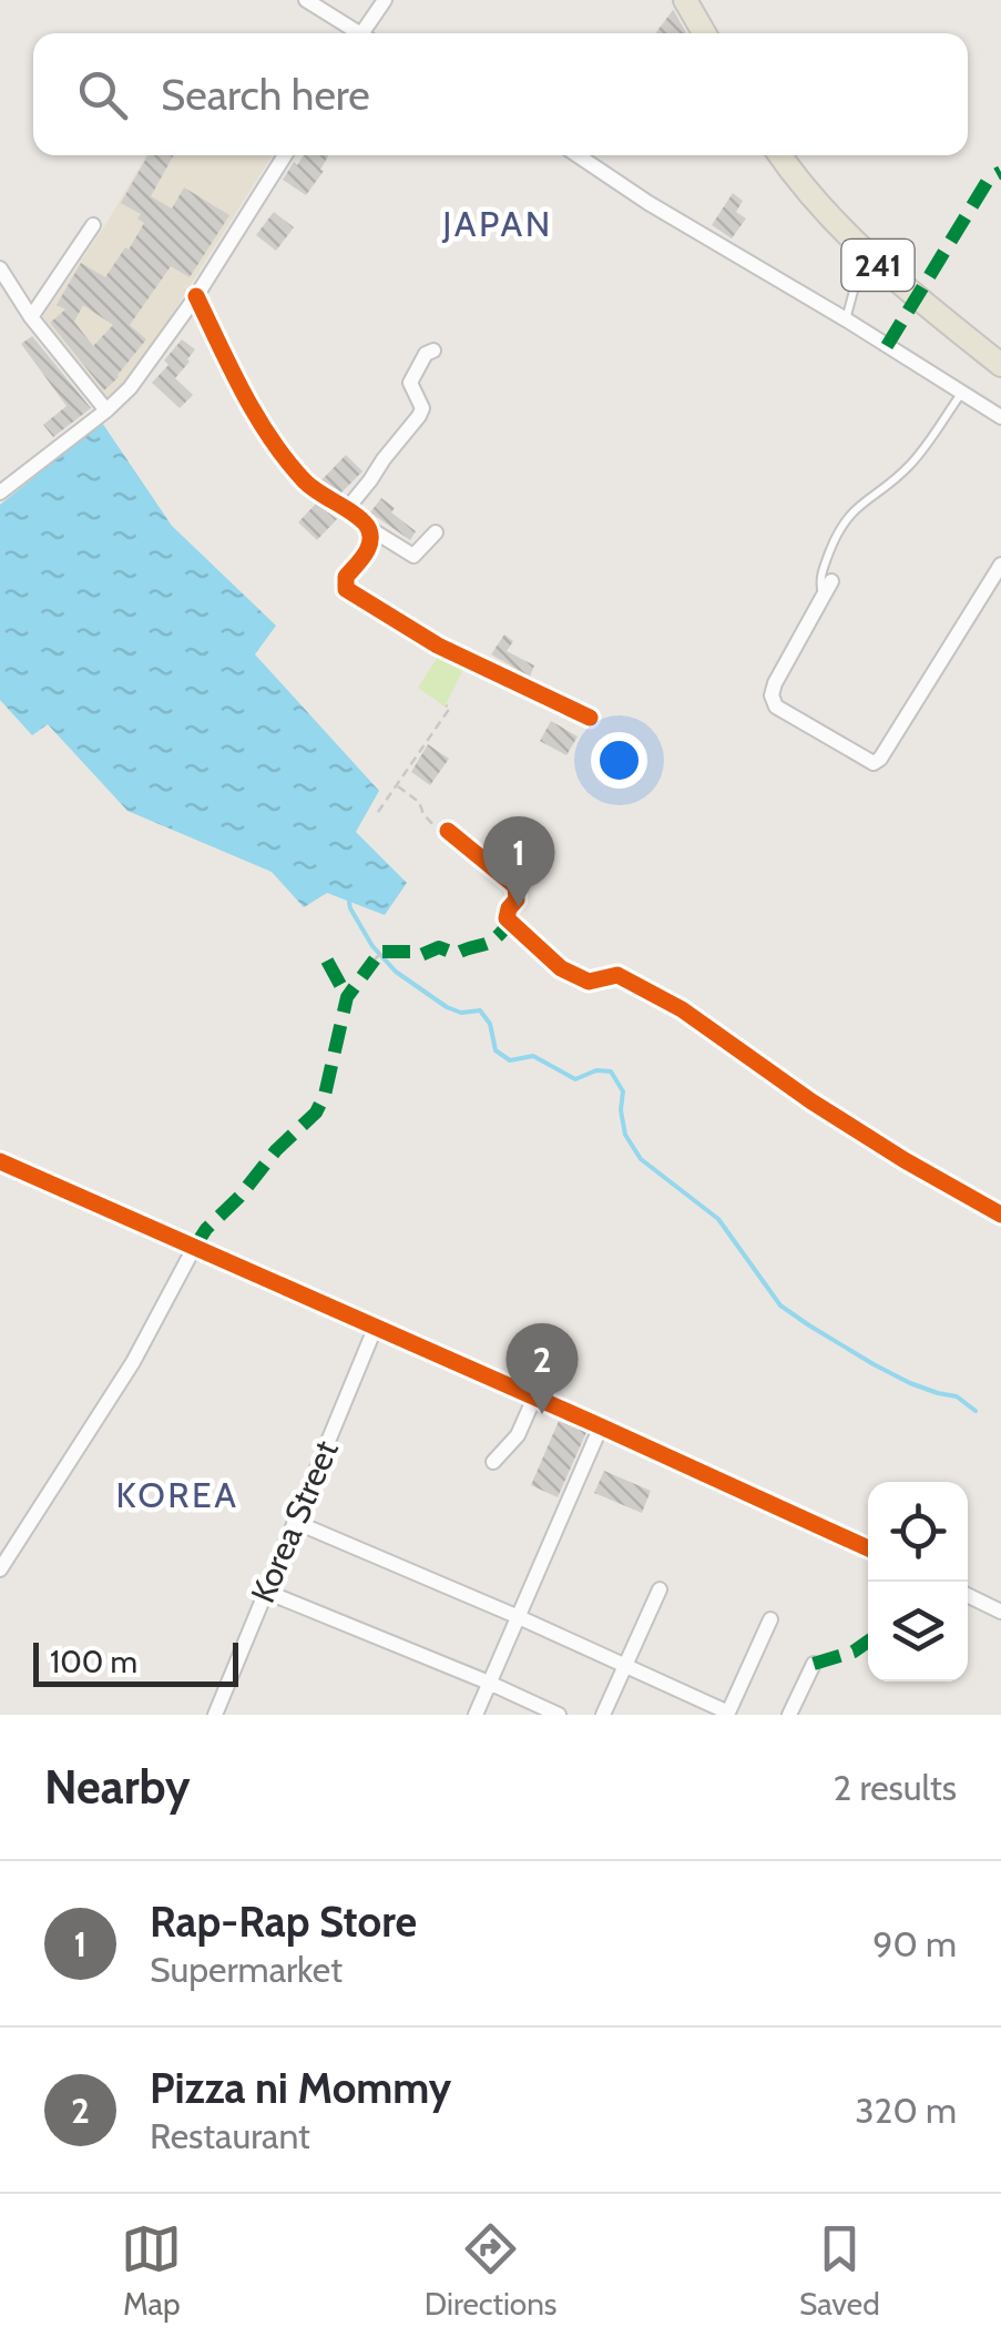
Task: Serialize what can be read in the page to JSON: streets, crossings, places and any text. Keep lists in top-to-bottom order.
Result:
{
  "streets": {
    "main road": ["241"],
    "street": ["Korea Street"]
  },
  "districts": ["JAPAN", "KOREA"],
  "scale_bar": "100 m",
  "page": {
    "search": "Search here",
    "pins": ["1", "2"],
    "scale": "100 m",
    "heading": ["Nearby", "2 results"],
    "list": [
      {
        "mark": "1",
        "name": "Rap-Rap Store",
        "note": "Supermarket",
        "value": "90 m"
      },
      {
        "mark": "2",
        "name": "Pizza ni Mommy",
        "note": "Restaurant",
        "value": "320 m"
      }
    ],
    "nav": ["Map", "Directions", "Saved"]
  }
}
